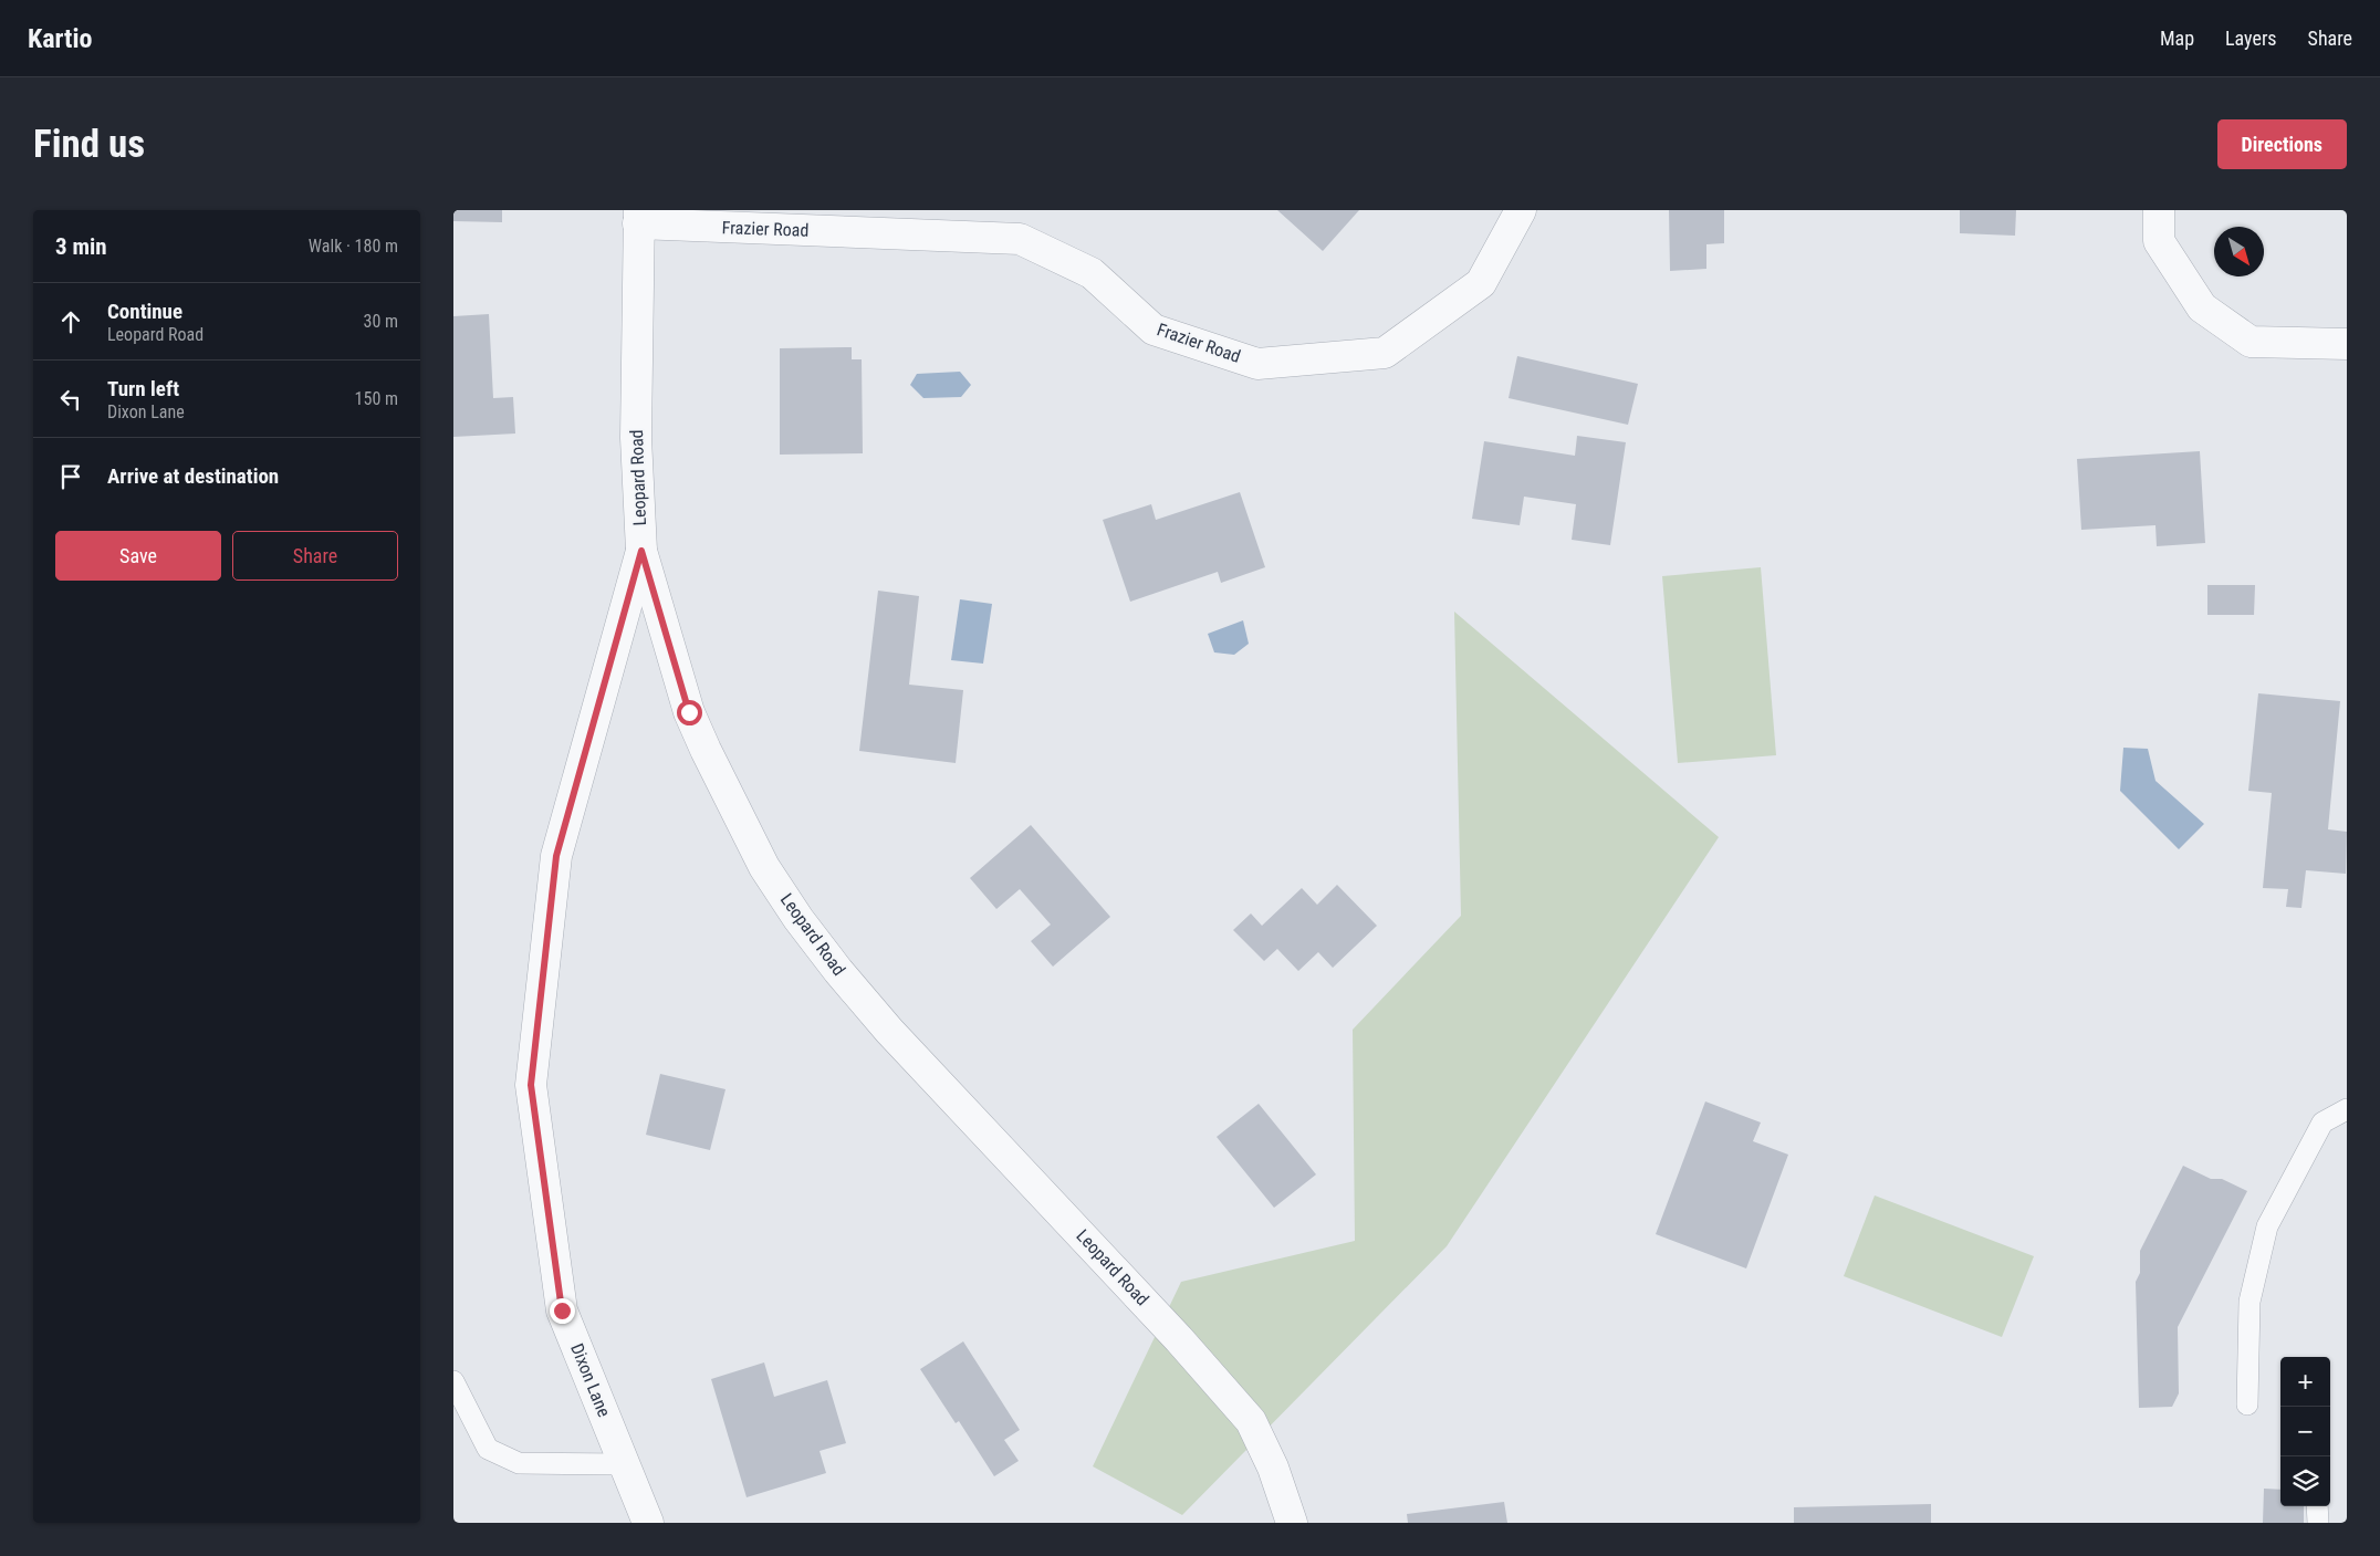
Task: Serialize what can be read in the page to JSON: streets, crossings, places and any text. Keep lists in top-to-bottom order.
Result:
{
  "streets": {
    "street": ["Frazier Road", "Leopard Road", "Dixon Lane"]
  },
  "crossings": [
    ["Frazier Road", "Leopard Road"],
    ["Leopard Road", "Dixon Lane"]
  ],
  "north": "bottom right",
  "page": {
    "header": "Kartio",
    "nav": ["Map", "Layers", "Share"],
    "buttons": [
      "Directions",
      ["Save", "Share"]
    ],
    "title": "Find us",
    "heading": ["3 min", "Walk · 180 m"],
    "list": [
      ["Continue", "Leopard Road", "30 m"],
      ["Turn left", "Dixon Lane", "150 m"],
      "Arrive at destination"
    ],
    "map_buttons": ["+", "−"]
  }
}
